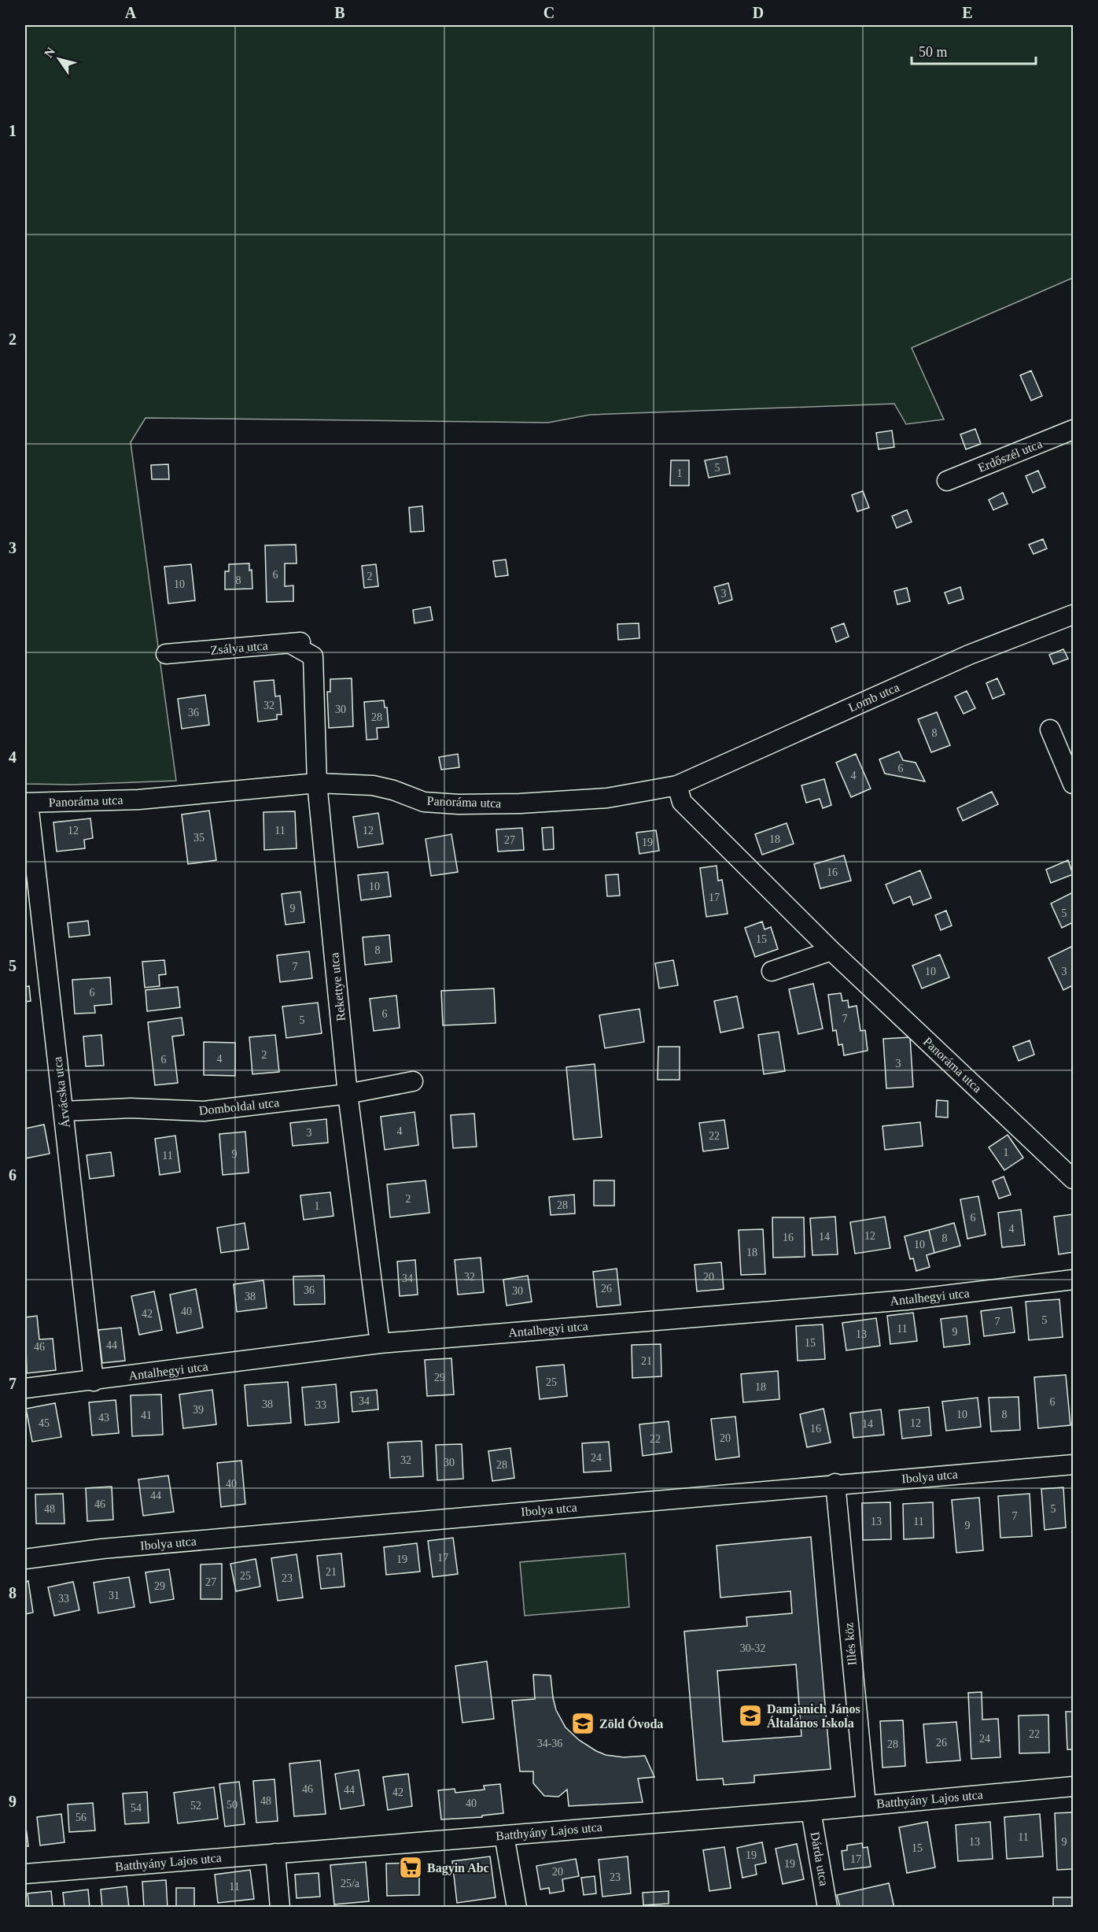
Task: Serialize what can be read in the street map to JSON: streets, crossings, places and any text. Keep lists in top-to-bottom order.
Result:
{
  "streets": {
    "street": [
      "Erdőszél utca",
      "Zsálya utca",
      "Lomb utca",
      "Panoráma utca",
      "Rekettye utca",
      "Árvácska utca",
      "Domboldal utca",
      "Antalhegyi utca",
      "Ibolya utca",
      "Illés köz",
      "Batthyány Lajos utca",
      "Dárda utca"
    ]
  },
  "crossings": [
    ["Zsálya utca", "Rekettye utca"],
    ["Lomb utca", "Panoráma utca"],
    ["Panoráma utca", "Rekettye utca"],
    ["Panoráma utca", "Árvácska utca"],
    ["Rekettye utca", "Domboldal utca"],
    ["Rekettye utca", "Antalhegyi utca"],
    ["Árvácska utca", "Domboldal utca"],
    ["Árvácska utca", "Antalhegyi utca"],
    ["Ibolya utca", "Illés köz"],
    ["Illés köz", "Batthyány Lajos utca"],
    ["Batthyány Lajos utca", "Dárda utca"]
  ],
  "places": {
    "school or university": ["Damjanich János Általános Iskola", "Zöld Óvoda"],
    "supermarket": ["Bagyin Abc"]
  },
  "house_numbers": [
    "5",
    "1",
    "6",
    "2",
    "8",
    "10",
    "3",
    "32",
    "30",
    "36",
    "28",
    "8",
    "6",
    "4",
    "12",
    "11",
    "12",
    "35",
    "18",
    "27",
    "19",
    "16",
    "10",
    "17",
    "9",
    "5",
    "15",
    "8",
    "7",
    "10",
    "3",
    "6",
    "6",
    "7",
    "5",
    "2",
    "4",
    "6",
    "3",
    "4",
    "3",
    "22",
    "1",
    "9",
    "11",
    "2",
    "28",
    "1",
    "6",
    "4",
    "12",
    "14",
    "16",
    "8",
    "10",
    "18",
    "32",
    "20",
    "34",
    "26",
    "36",
    "30",
    "38",
    "40",
    "42",
    "5",
    "7",
    "11",
    "9",
    "13",
    "15",
    "44",
    "46",
    "21",
    "29",
    "25",
    "18",
    "34",
    "6",
    "38",
    "33",
    "39",
    "10",
    "8",
    "41",
    "43",
    "45",
    "12",
    "14",
    "16",
    "20",
    "22",
    "24",
    "32",
    "30",
    "28",
    "40",
    "44",
    "46",
    "48",
    "5",
    "7",
    "13",
    "11",
    "9",
    "17",
    "19",
    "21",
    "25",
    "23",
    "27",
    "29",
    "31",
    "33",
    "30-32",
    "22",
    "24",
    "26",
    "34-36",
    "28",
    "46",
    "44",
    "42",
    "48",
    "40",
    "50",
    "52",
    "54",
    "56",
    "11",
    "13",
    "9",
    "15",
    "19",
    "17",
    "19",
    "20",
    "23",
    "25/a",
    "11"
  ],
  "scale_bar": "50 m",
  "north": "top left",
  "grid": {
    "columns": [
      "A",
      "B",
      "C",
      "D",
      "E"
    ],
    "rows": [
      "1",
      "2",
      "3",
      "4",
      "5",
      "6",
      "7",
      "8",
      "9"
    ]
  }
}
